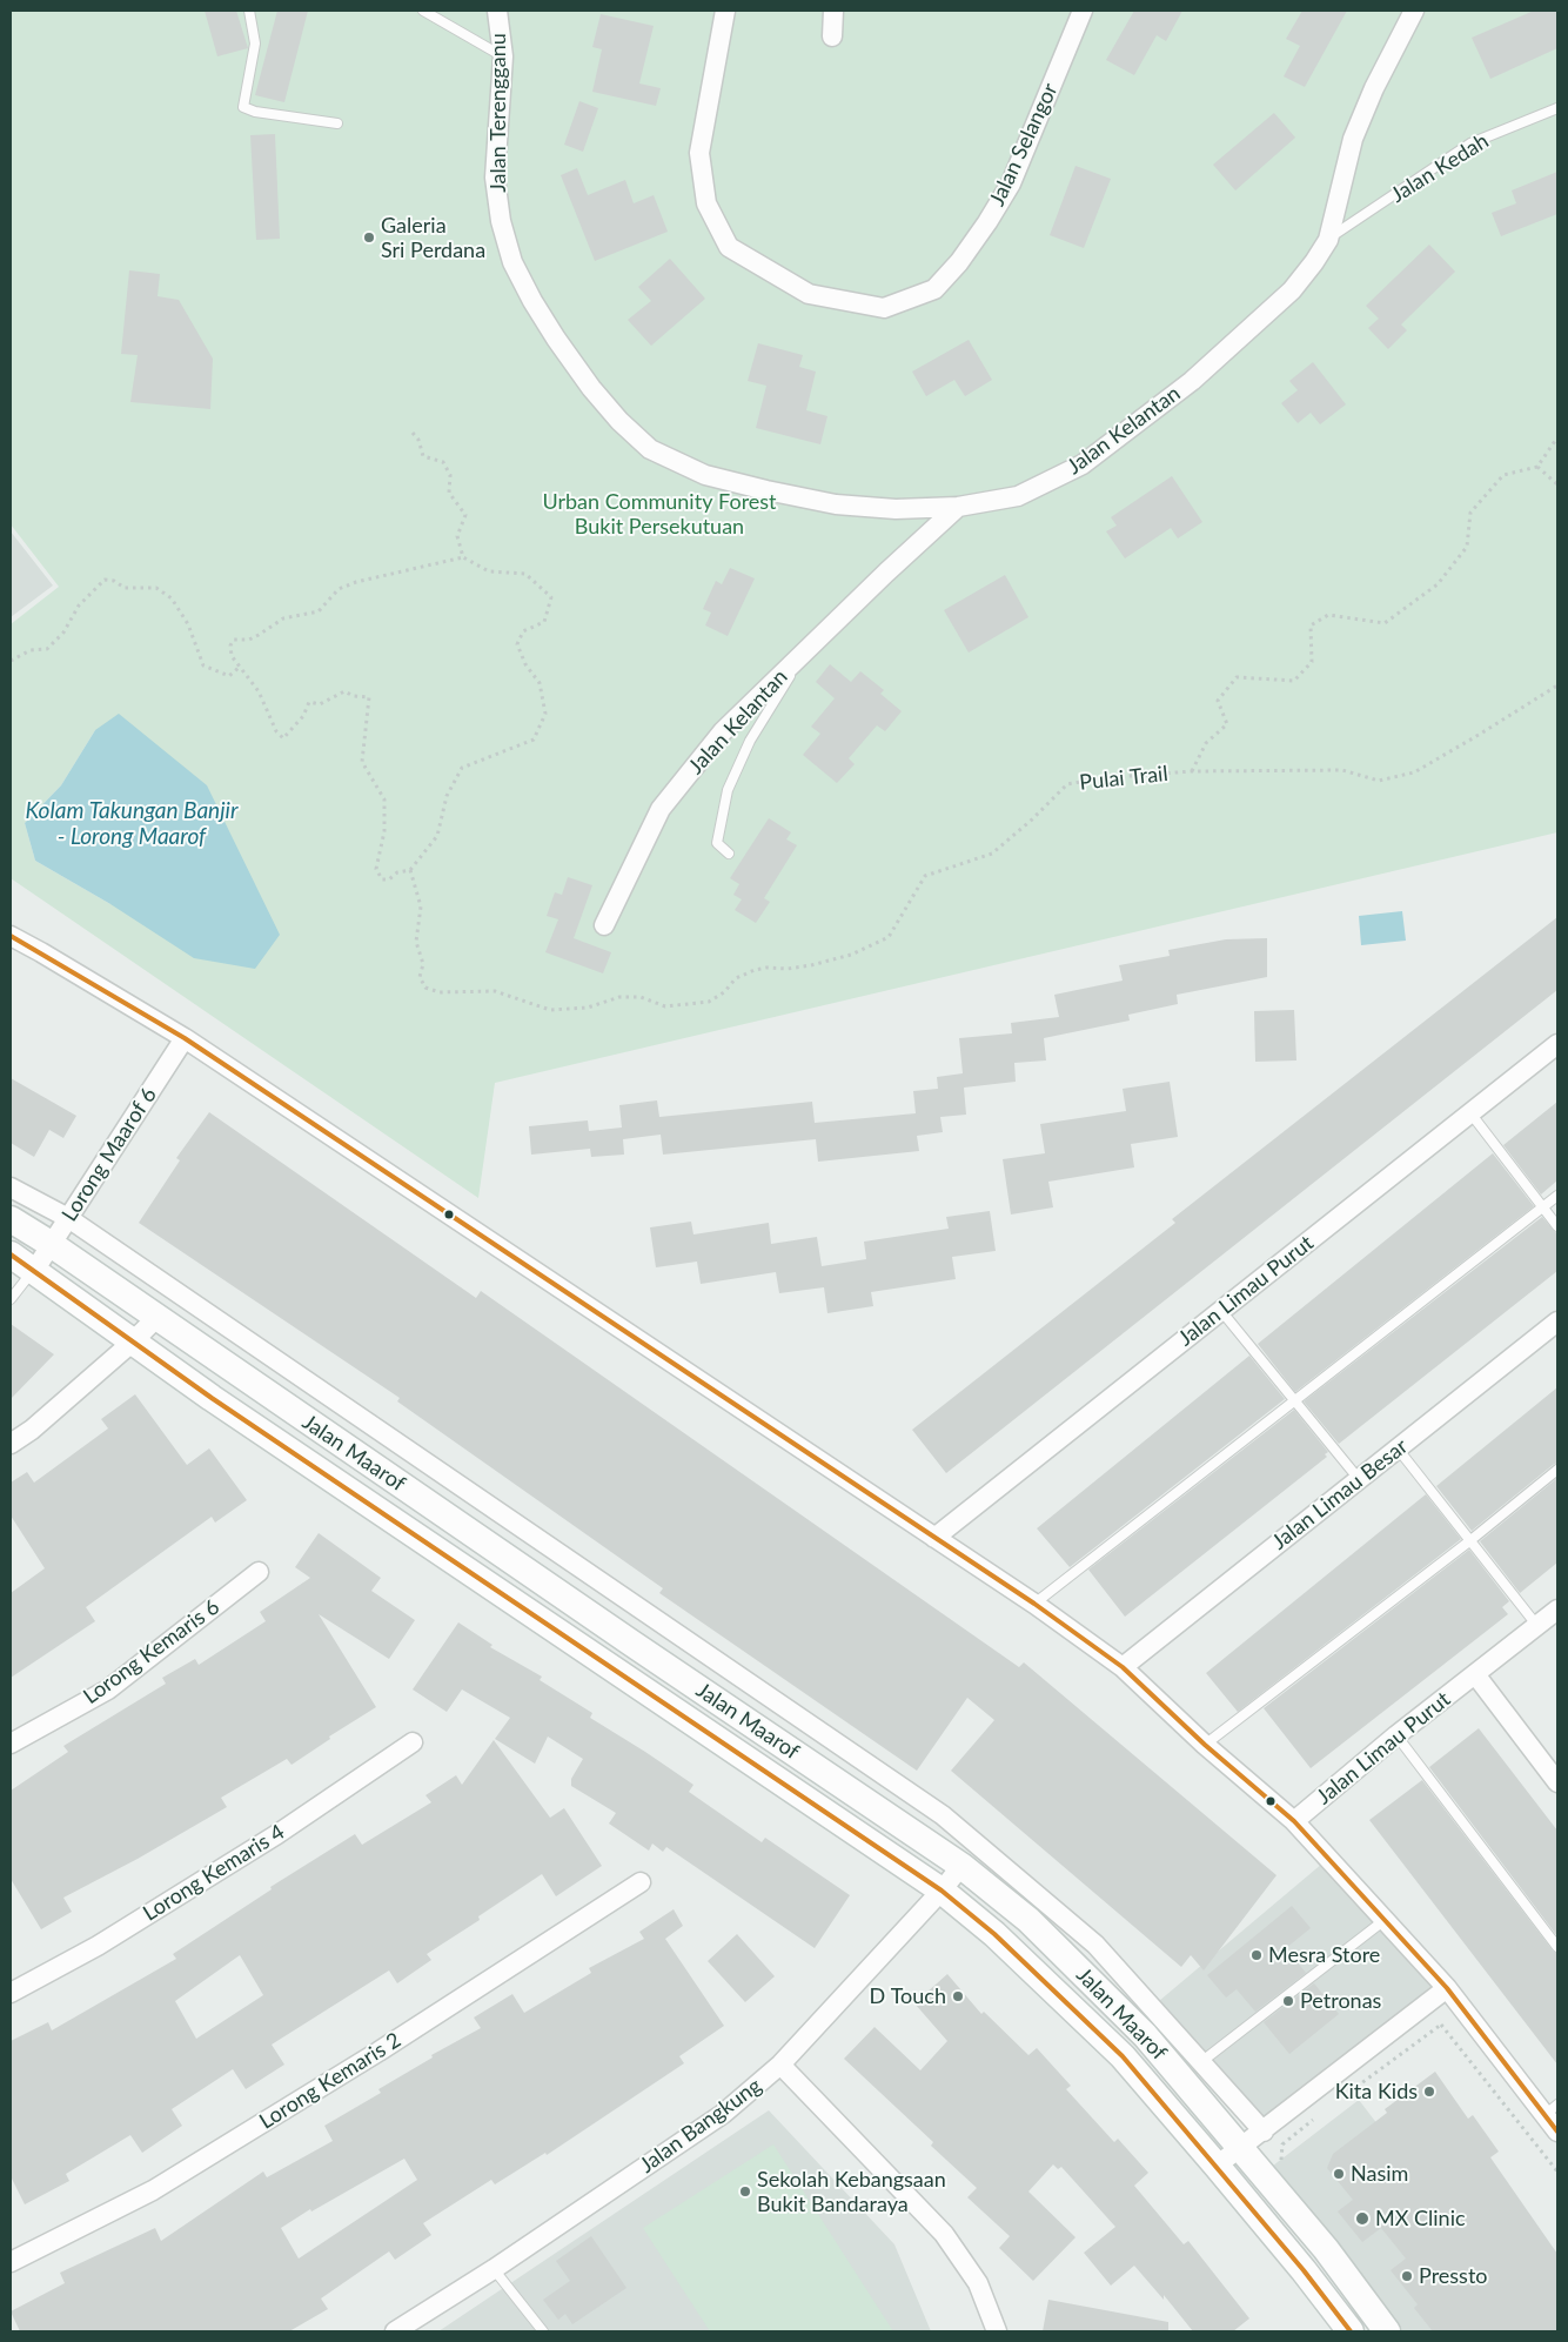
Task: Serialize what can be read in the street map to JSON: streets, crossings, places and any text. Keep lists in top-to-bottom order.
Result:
{
  "streets": {
    "main road": ["Jalan Maarof"],
    "street": [
      "Jalan Terengganu",
      "Jalan Selangor",
      "Jalan Kelantan",
      "Lorong Maarof 6",
      "Jalan Limau Purut",
      "Jalan Limau Besar",
      "Lorong Kemaris 6",
      "Lorong Kemaris 4",
      "Lorong Kemaris 2",
      "Jalan Bangkung"
    ],
    "lane": ["Jalan Kedah"],
    "path": ["Pulai Trail"]
  },
  "crossings": [
    ["Jalan Terengganu", "Jalan Kelantan"],
    ["Jalan Kedah", "Jalan Kelantan"],
    ["Lorong Maarof 6", "Jalan Maarof"],
    ["Jalan Maarof", "Jalan Bangkung"]
  ],
  "water": ["Kolam Takungan Banjir - Lorong Maarof"],
  "parks": ["Urban Community Forest Bukit Persekutuan"],
  "places": [
    "Galeria Sri Perdana",
    "Mesra Store",
    "D Touch",
    "Petronas",
    "Kita Kids",
    "Nasim",
    "Sekolah Kebangsaan Bukit Bandaraya",
    "MX Clinic",
    "Pressto"
  ]
}
